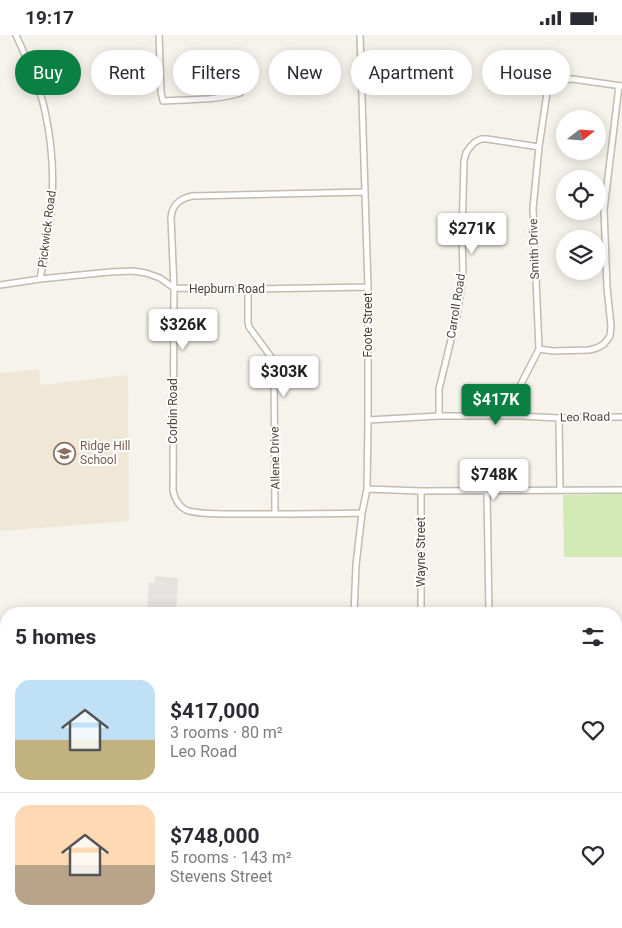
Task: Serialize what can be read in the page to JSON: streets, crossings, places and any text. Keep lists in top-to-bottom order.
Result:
{
  "streets": {
    "street": [
      "Pickwick Road",
      "Smith Drive",
      "Hepburn Road",
      "Carroll Road",
      "Foote Street",
      "Corbin Road",
      "Leo Road",
      "Allene Drive",
      "Wayne Street"
    ]
  },
  "crossings": [
    ["Pickwick Road", "Hepburn Road"],
    ["Smith Drive", "Carroll Road"],
    ["Smith Drive", "Leo Road"],
    ["Hepburn Road", "Foote Street"],
    ["Hepburn Road", "Corbin Road"],
    ["Hepburn Road", "Allene Drive"],
    ["Carroll Road", "Leo Road"],
    ["Foote Street", "Corbin Road"],
    ["Foote Street", "Leo Road"],
    ["Corbin Road", "Allene Drive"]
  ],
  "places": {
    "school or university": ["Ridge Hill School"]
  },
  "north": "right",
  "page": {
    "status": "19:17",
    "chip": [
      "Buy",
      "Rent",
      "Filters",
      "New",
      "Apartment",
      "House"
    ],
    "price": [
      "$271K",
      "$326K",
      "$303K",
      "$417K",
      "$748K"
    ],
    "heading": "5 homes",
    "list": [
      {
        "name": "$417,000",
        "note": "3 rooms · 80 m² · Leo Road"
      },
      {
        "name": "$748,000",
        "note": "5 rooms · 143 m² · Stevens Street"
      }
    ]
  }
}
